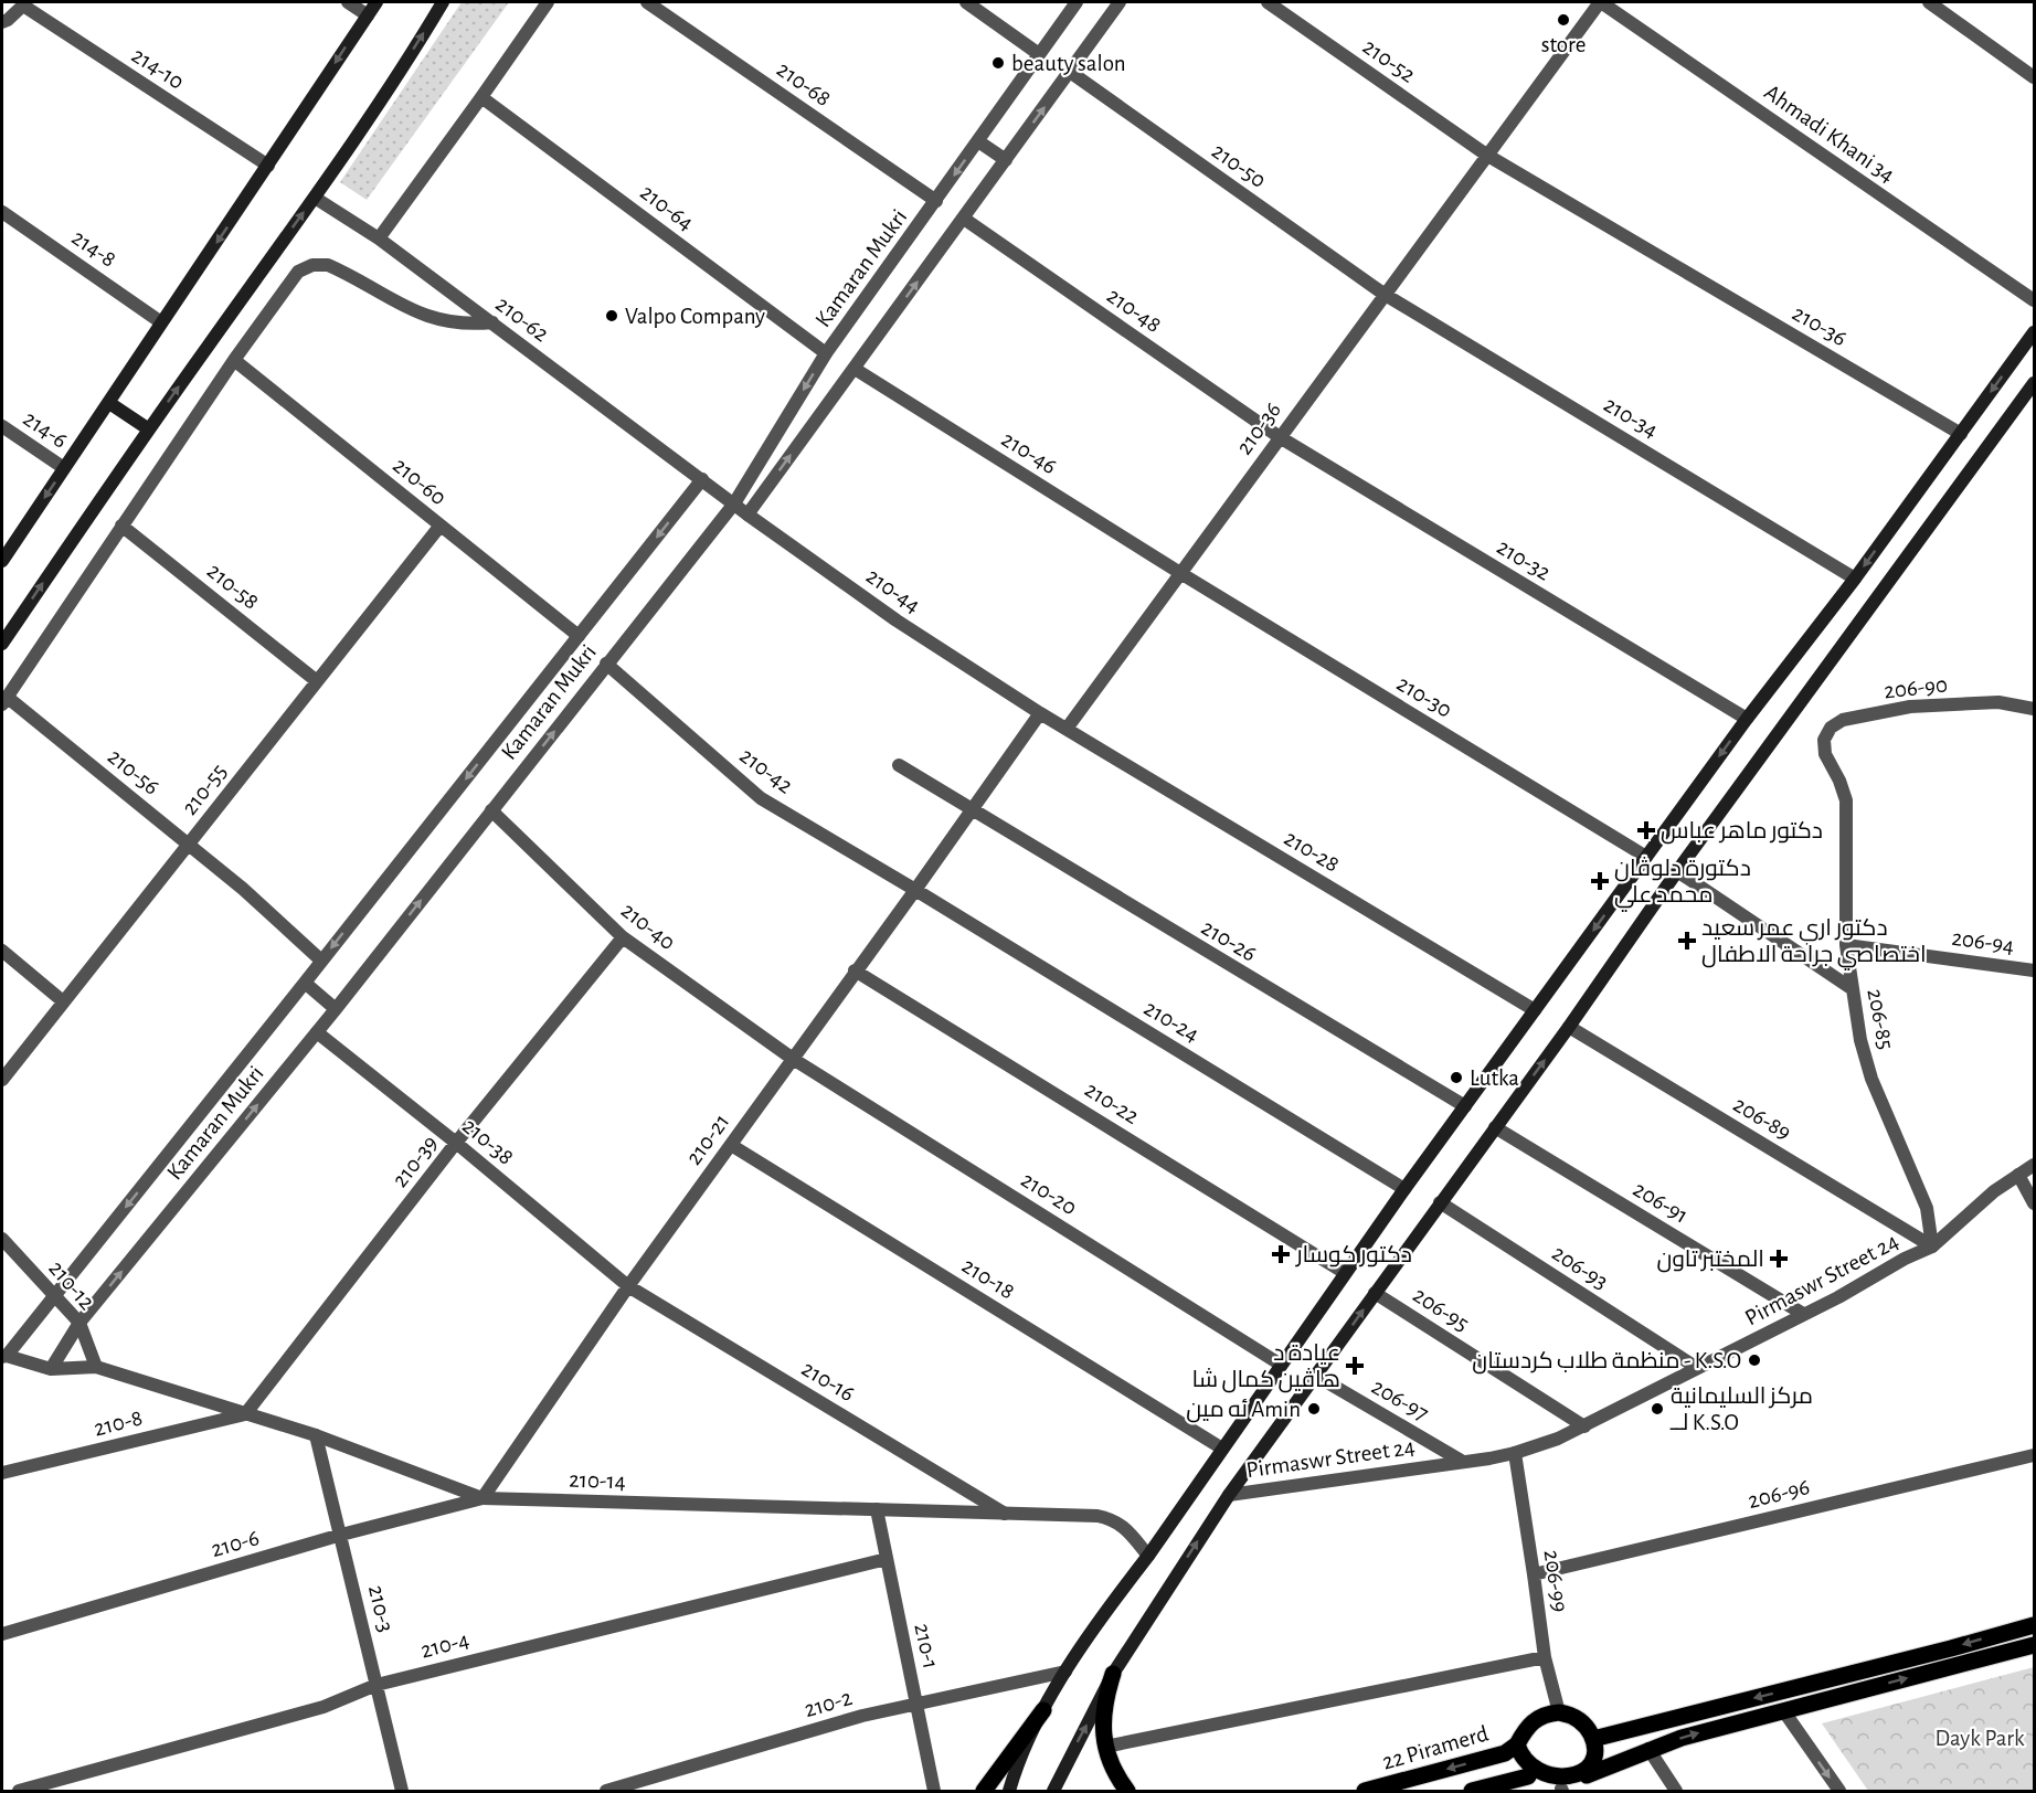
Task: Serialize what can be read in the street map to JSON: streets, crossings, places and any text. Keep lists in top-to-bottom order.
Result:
{
  "streets": {
    "main road": ["22 Piramerd"],
    "street": [
      "210-52",
      "214-10",
      "210-68",
      "Ahmadi Khani 34",
      "210-50",
      "210-64",
      "214-8",
      "Kamaran Mukri",
      "210-48",
      "210-62",
      "210-36",
      "210-34",
      "214-6",
      "210-46",
      "210-60",
      "210-32",
      "210-58",
      "210-44",
      "206-90",
      "210-30",
      "210-42",
      "210-56",
      "210-55",
      "210-28",
      "210-40",
      "210-26",
      "206-94",
      "206-85",
      "210-24",
      "210-22",
      "206-89",
      "210-21",
      "210-38",
      "210-39",
      "210-20",
      "206-91",
      "206-93",
      "210-18",
      "Pirmaswr Street 24",
      "210-12",
      "206-95",
      "210-16",
      "206-97",
      "210-8",
      "210-14",
      "206-96",
      "210-6",
      "206-99",
      "210-3",
      "210-4",
      "210-1",
      "210-2"
    ]
  },
  "crossings": [
    ["210-52", "210-36"],
    ["210-68", "Kamaran Mukri"],
    ["Ahmadi Khani 34", "210-36"],
    ["210-50", "210-36"],
    ["210-50", "210-34"],
    ["210-64", "Kamaran Mukri"],
    ["Kamaran Mukri", "210-62"],
    ["Kamaran Mukri", "210-60"],
    ["Kamaran Mukri", "210-44"],
    ["Kamaran Mukri", "210-42"],
    ["Kamaran Mukri", "210-56"],
    ["Kamaran Mukri", "210-40"],
    ["Kamaran Mukri", "210-38"],
    ["Kamaran Mukri", "210-12"],
    ["Kamaran Mukri", "210-14"],
    ["210-48", "210-36"],
    ["210-48", "210-32"],
    ["210-62", "210-44"],
    ["210-36", "210-34"],
    ["210-36", "210-46"],
    ["210-36", "210-32"],
    ["210-36", "210-44"],
    ["210-36", "210-30"],
    ["210-36", "210-28"],
    ["210-46", "210-30"],
    ["210-60", "210-55"],
    ["210-58", "210-55"],
    ["210-44", "210-28"],
    ["210-44", "210-21"],
    ["206-90", "206-85"],
    ["210-42", "210-24"],
    ["210-42", "210-21"],
    ["210-56", "210-55"],
    ["210-40", "210-21"],
    ["210-40", "210-39"],
    ["210-40", "210-20"],
    ["210-26", "210-21"],
    ["206-94", "206-85"],
    ["206-85", "206-89"],
    ["206-85", "Pirmaswr Street 24"],
    ["210-24", "210-21"],
    ["210-22", "210-21"],
    ["206-89", "Pirmaswr Street 24"],
    ["210-21", "210-38"],
    ["210-21", "210-20"],
    ["210-21", "210-18"],
    ["210-21", "210-16"],
    ["210-21", "210-14"],
    ["210-21", "210-6"],
    ["210-38", "210-39"],
    ["210-38", "210-16"],
    ["210-39", "210-8"],
    ["210-39", "210-14"],
    ["206-91", "Pirmaswr Street 24"],
    ["206-93", "Pirmaswr Street 24"],
    ["Pirmaswr Street 24", "206-95"],
    ["Pirmaswr Street 24", "206-97"],
    ["Pirmaswr Street 24", "206-99"],
    ["210-12", "210-14"],
    ["210-16", "210-14"],
    ["210-8", "210-14"],
    ["210-14", "210-6"],
    ["210-14", "210-3"],
    ["210-14", "210-1"],
    ["206-96", "206-99"],
    ["210-6", "210-3"],
    ["206-99", "22 Piramerd"],
    ["210-3", "210-4"],
    ["210-4", "210-1"],
    ["210-1", "210-2"]
  ],
  "parks": ["Dayk Park"],
  "places": {
    "other": [
      "store",
      "beauty salon",
      "Valpo Company",
      "Lutka",
      "منظمة طلاب كردستان - K.S.O",
      "ئه مین Amin",
      "مرکز السلیمانیة لــ K.S.O"
    ],
    "health": [
      "دكتور ماهر عباس",
      "دكتورة دلوڤان محمد علي",
      "دكتور اري عمر سعيد اختصاصي جراحة الاطفال",
      "دكتور كوسار",
      "المختبر تاون",
      "عيادة د هاڤین کمال شا"
    ]
  }
}
